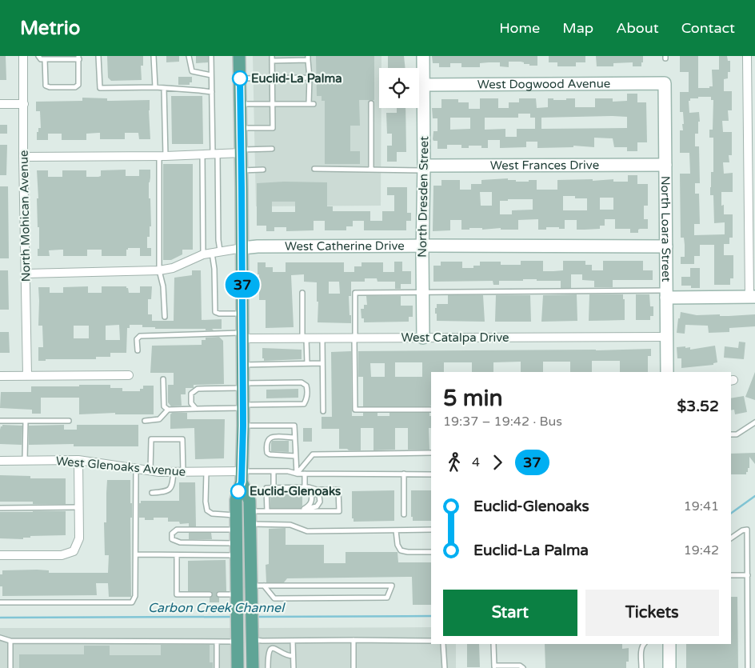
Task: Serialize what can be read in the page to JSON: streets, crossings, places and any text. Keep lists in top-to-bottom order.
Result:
{
  "streets": {
    "street": [
      "West Dogwood Avenue",
      "West Frances Drive",
      "North Dresden Street",
      "North Mohican Avenue",
      "North Loara Street",
      "West Catherine Drive",
      "West Catalpa Drive",
      "West Glenoaks Avenue"
    ]
  },
  "crossings": [
    ["West Dogwood Avenue", "North Dresden Street"],
    ["West Dogwood Avenue", "North Loara Street"],
    ["West Frances Drive", "North Dresden Street"],
    ["West Frances Drive", "North Loara Street"],
    ["North Dresden Street", "West Catherine Drive"],
    ["North Dresden Street", "West Catalpa Drive"],
    ["North Mohican Avenue", "West Catherine Drive"],
    ["North Loara Street", "West Catherine Drive"],
    ["North Loara Street", "West Catalpa Drive"]
  ],
  "water": ["Carbon Creek Channel"],
  "places": ["Euclid-La Palma", "Euclid-Glenoaks"],
  "lines": ["bus line 37"],
  "page": {
    "header": "Metrio",
    "nav": [
      "Home",
      "Map",
      "About",
      "Contact"
    ],
    "on_map": "37",
    "heading": ["5 min", "19:37 – 19:42 · Bus", "$3.52"],
    "legs": ["4", "37"],
    "list": [
      {
        "name": "Euclid-Glenoaks",
        "value": "19:41"
      },
      {
        "name": "Euclid-La Palma",
        "value": "19:42"
      }
    ],
    "buttons": ["Start", "Tickets"]
  }
}
